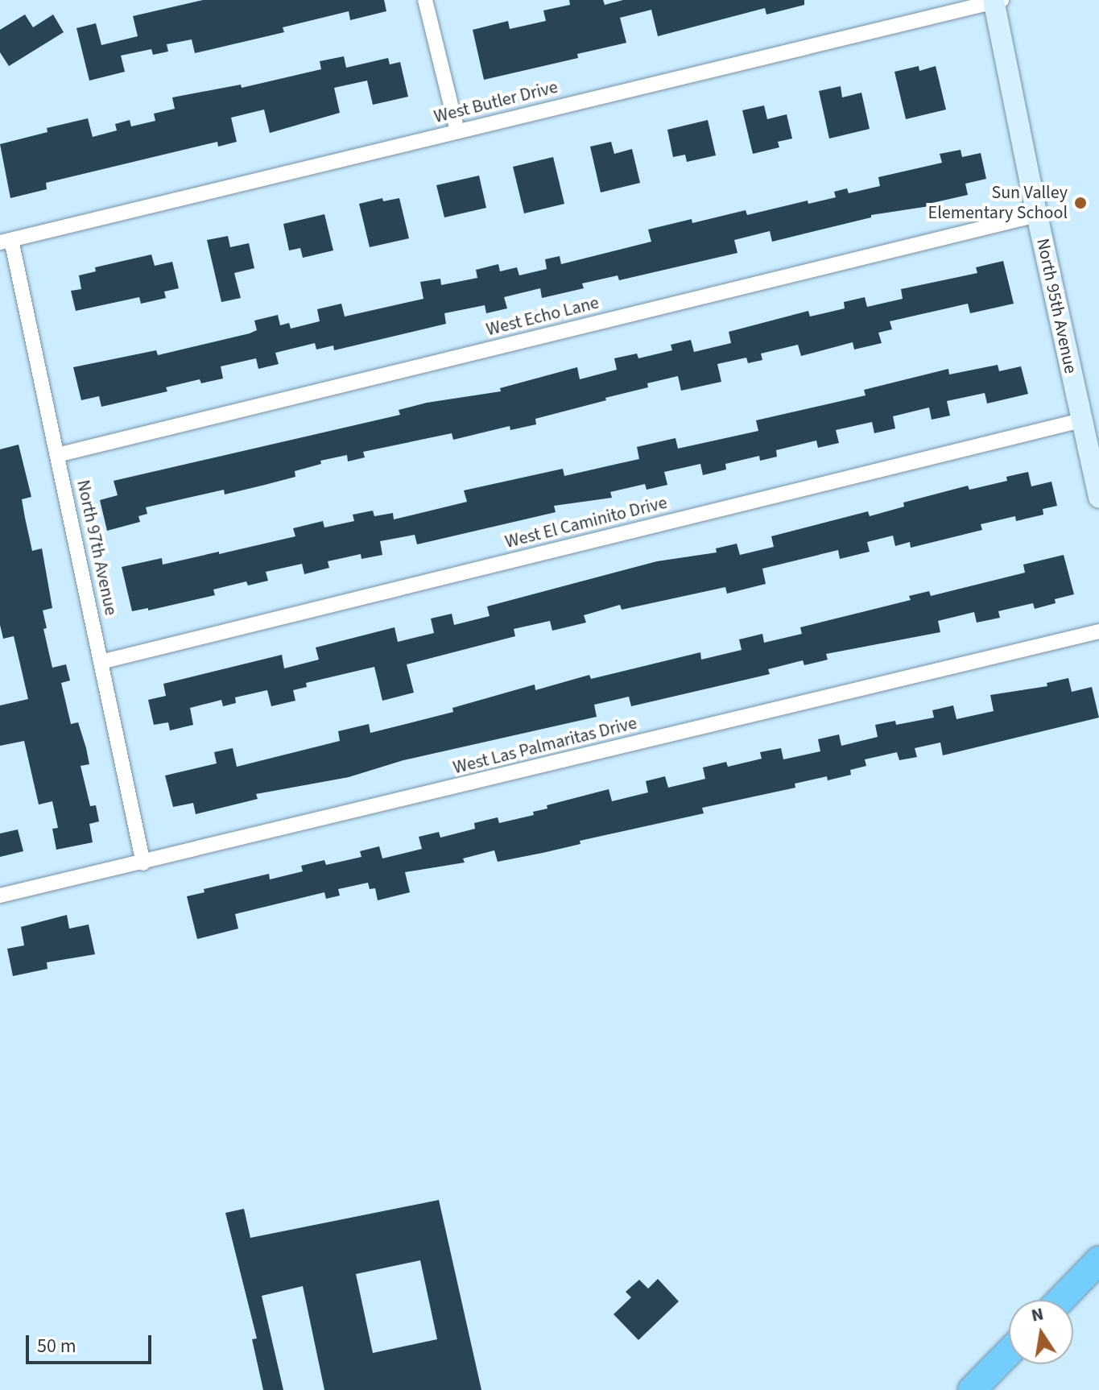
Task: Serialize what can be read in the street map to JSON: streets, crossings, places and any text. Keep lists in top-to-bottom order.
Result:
{
  "streets": {
    "street": [
      "West Butler Drive",
      "North 95th Avenue",
      "West Echo Lane",
      "West El Caminito Drive",
      "North 97th Avenue",
      "West Las Palmaritas Drive"
    ]
  },
  "crossings": [
    ["West Butler Drive", "North 95th Avenue"],
    ["West Butler Drive", "North 97th Avenue"],
    ["North 95th Avenue", "West Echo Lane"],
    ["North 95th Avenue", "West El Caminito Drive"],
    ["West Echo Lane", "North 97th Avenue"],
    ["West El Caminito Drive", "North 97th Avenue"],
    ["North 97th Avenue", "West Las Palmaritas Drive"]
  ],
  "places": ["Sun Valley Elementary School"],
  "scale_bar": "50 m",
  "north": "top"
}
